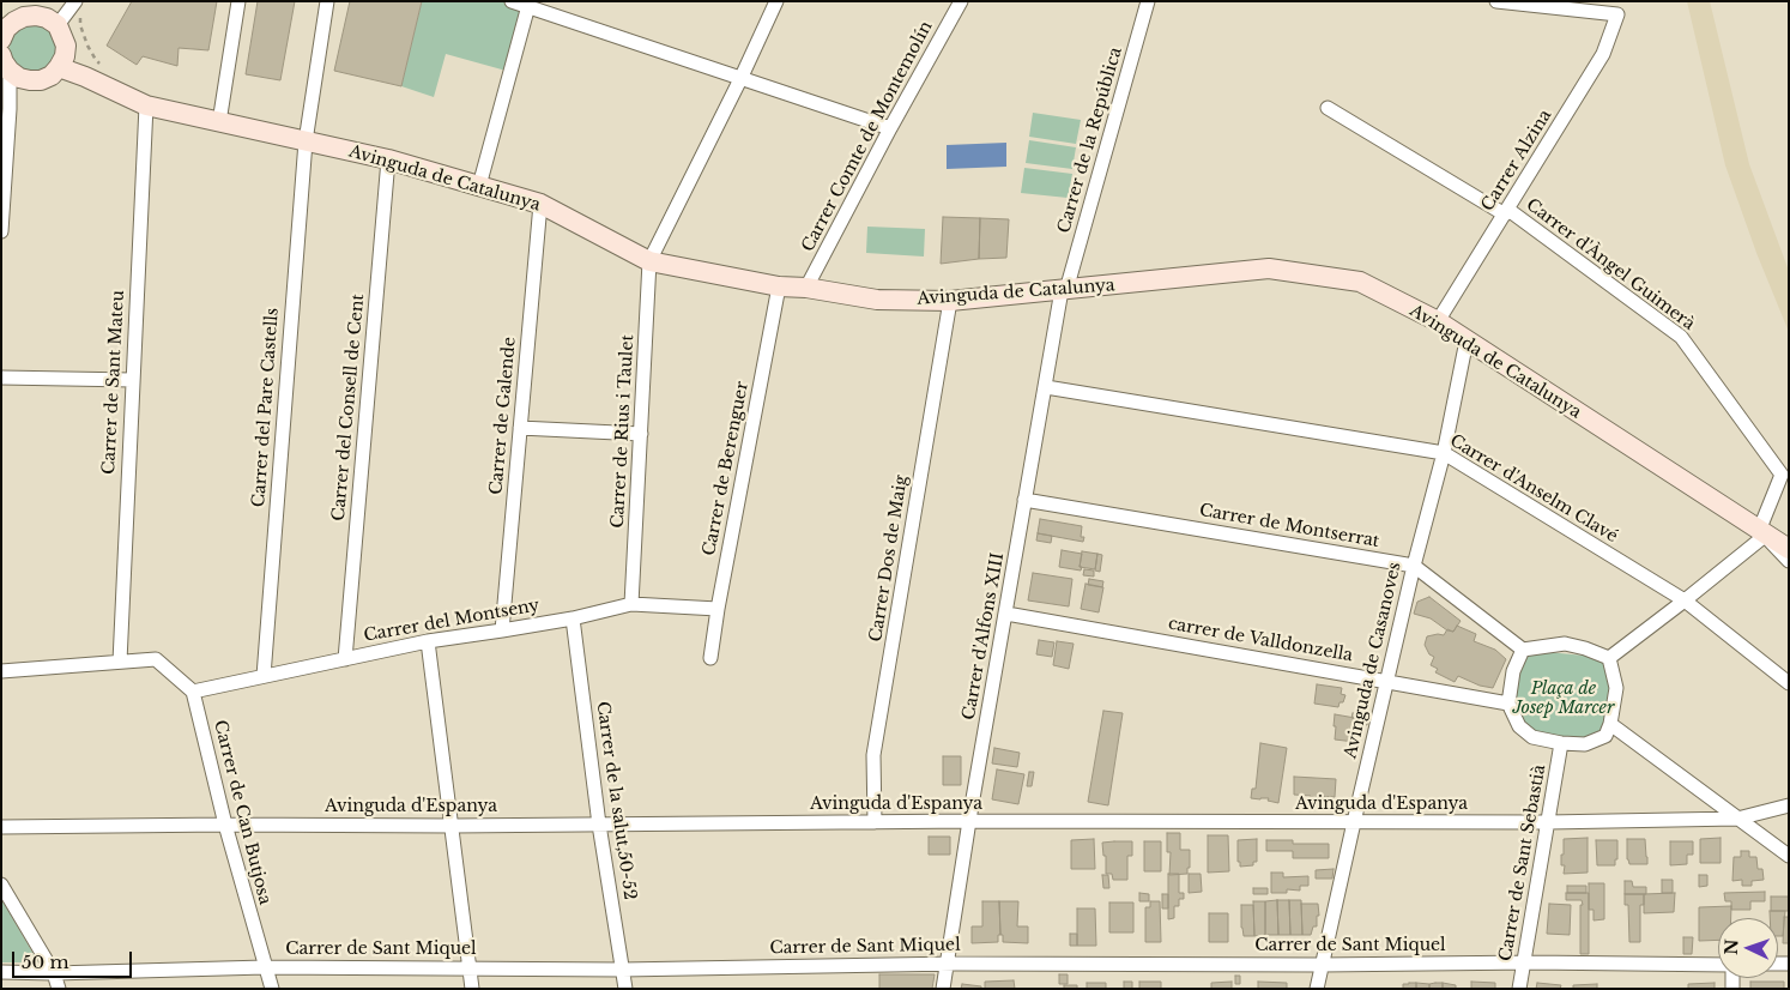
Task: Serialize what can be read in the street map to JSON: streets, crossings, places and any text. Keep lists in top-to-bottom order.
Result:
{
  "streets": {
    "street": [
      "Carrer Comte de Montemolín",
      "Carrer de la República",
      "Carrer Alzina",
      "Avinguda de Catalunya",
      "Carrer d'Àngel Guimerà",
      "Carrer de Sant Mateu",
      "Carrer del Pare Castells",
      "Carrer del Consell de Cent",
      "Carrer de Galende",
      "Carrer de Rius i Taulet",
      "Carrer de Berenguer",
      "Carrer d'Anselm Clavé",
      "Carrer de Montserrat",
      "Carrer Dos de Maig",
      "Carrer del Montseny",
      "Carrer d'Alfons XIII",
      "carrer de Valldonzella",
      "Avinguda de Casanoves",
      "Carrer de la salut,50-52",
      "Avinguda d'Espanya",
      "Carrer de Can Butjosa",
      "Carrer de Sant Sebastià",
      "Carrer de Sant Miquel"
    ]
  },
  "crossings": [
    ["Carrer Comte de Montemolín", "Avinguda de Catalunya"],
    ["Carrer de la República", "Avinguda de Catalunya"],
    ["Carrer de la República", "Carrer d'Alfons XIII"],
    ["Carrer Alzina", "Avinguda de Catalunya"],
    ["Carrer Alzina", "Carrer d'Àngel Guimerà"],
    ["Avinguda de Catalunya", "Carrer d'Àngel Guimerà"],
    ["Avinguda de Catalunya", "Carrer de Sant Mateu"],
    ["Avinguda de Catalunya", "Carrer del Pare Castells"],
    ["Avinguda de Catalunya", "Carrer del Consell de Cent"],
    ["Avinguda de Catalunya", "Carrer de Galende"],
    ["Avinguda de Catalunya", "Carrer de Rius i Taulet"],
    ["Avinguda de Catalunya", "Carrer de Berenguer"],
    ["Avinguda de Catalunya", "Carrer Dos de Maig"],
    ["Avinguda de Catalunya", "Carrer d'Alfons XIII"],
    ["Avinguda de Catalunya", "Avinguda de Casanoves"],
    ["Carrer del Pare Castells", "Carrer del Montseny"],
    ["Carrer del Consell de Cent", "Carrer del Montseny"],
    ["Carrer de Galende", "Carrer del Montseny"],
    ["Carrer de Rius i Taulet", "Carrer del Montseny"],
    ["Carrer de Berenguer", "Carrer del Montseny"],
    ["Carrer d'Anselm Clavé", "Carrer d'Alfons XIII"],
    ["Carrer d'Anselm Clavé", "Avinguda de Casanoves"],
    ["Carrer de Montserrat", "Carrer d'Alfons XIII"],
    ["Carrer de Montserrat", "carrer de Valldonzella"],
    ["Carrer de Montserrat", "Avinguda de Casanoves"],
    ["Carrer de Montserrat", "Carrer de Sant Sebastià"],
    ["Carrer Dos de Maig", "Avinguda d'Espanya"],
    ["Carrer del Montseny", "Carrer de la salut,50-52"],
    ["Carrer del Montseny", "Carrer de Can Butjosa"],
    ["Carrer d'Alfons XIII", "carrer de Valldonzella"],
    ["Carrer d'Alfons XIII", "Avinguda d'Espanya"],
    ["Carrer d'Alfons XIII", "Carrer de Sant Miquel"],
    ["carrer de Valldonzella", "Avinguda de Casanoves"],
    ["carrer de Valldonzella", "Carrer de Sant Sebastià"],
    ["Avinguda de Casanoves", "Avinguda d'Espanya"],
    ["Avinguda de Casanoves", "Carrer de Sant Miquel"],
    ["Carrer de la salut,50-52", "Avinguda d'Espanya"],
    ["Carrer de la salut,50-52", "Carrer de Sant Miquel"],
    ["Avinguda d'Espanya", "Carrer de Can Butjosa"],
    ["Avinguda d'Espanya", "Carrer de Sant Sebastià"],
    ["Carrer de Can Butjosa", "Carrer de Sant Miquel"],
    ["Carrer de Sant Sebastià", "Carrer de Sant Miquel"]
  ],
  "parks": ["Plaça de Josep Marcer"],
  "scale_bar": "50 m",
  "north": "left"
}
